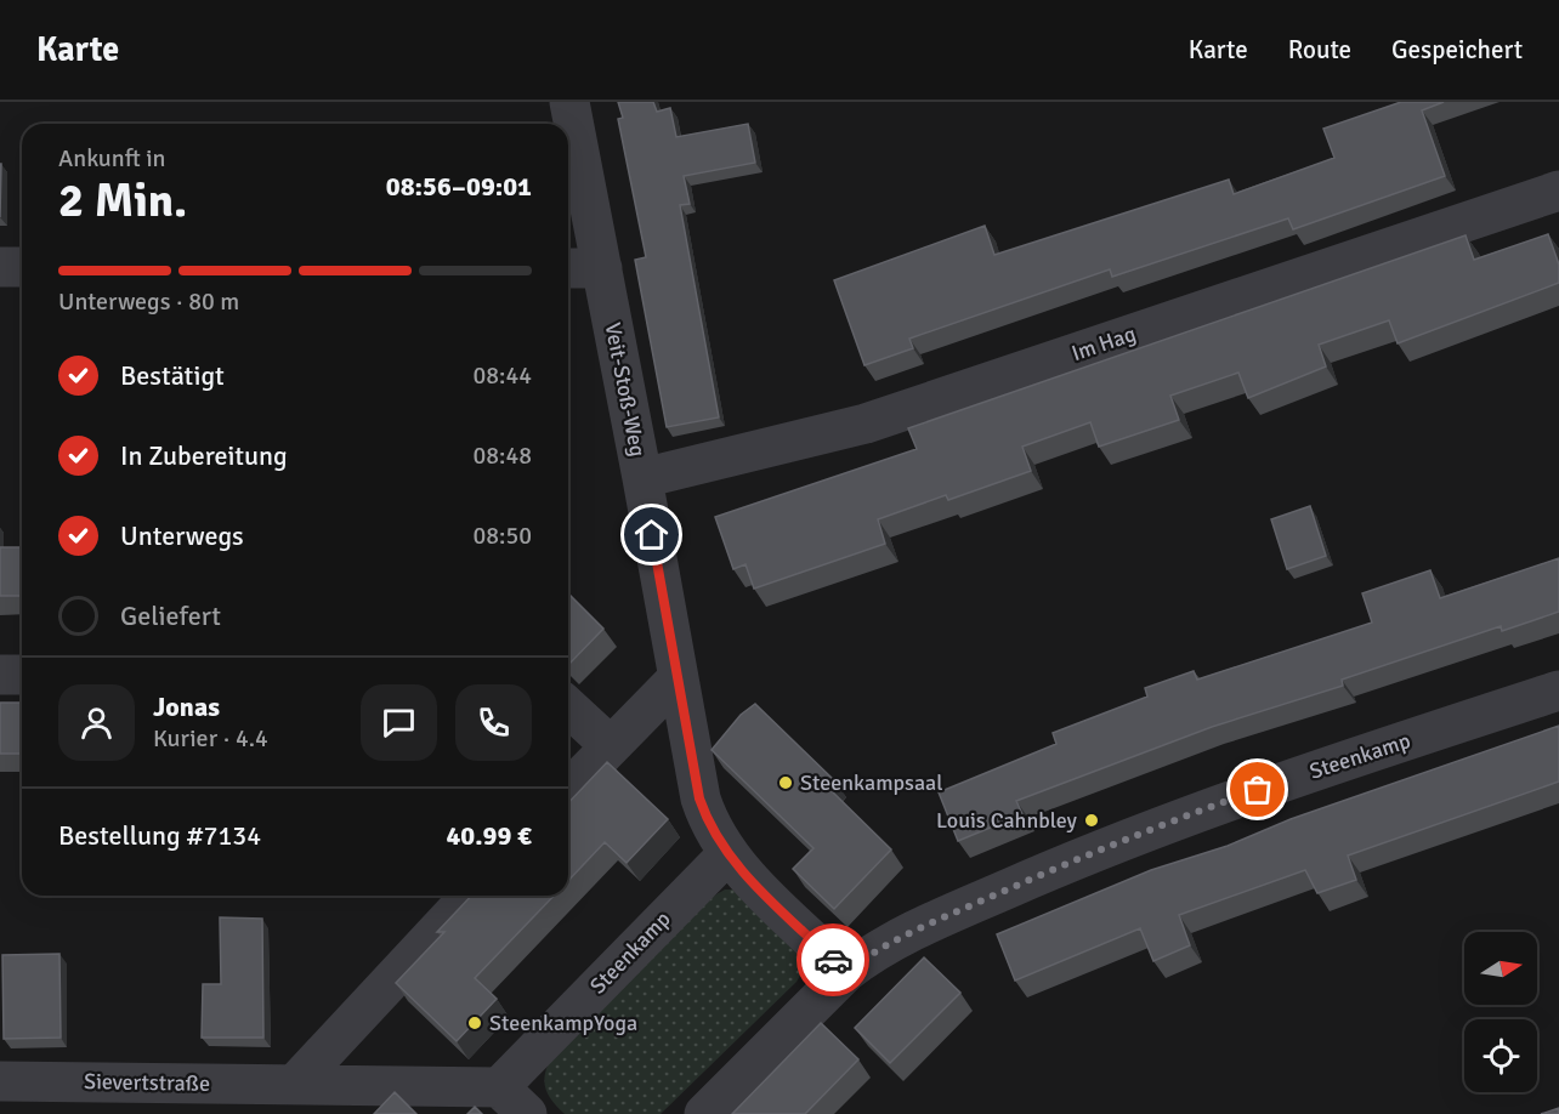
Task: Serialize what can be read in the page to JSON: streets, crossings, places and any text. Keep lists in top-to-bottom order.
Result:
{
  "streets": {
    "street": [
      "Im Hag",
      "Veit-Stoß-Weg",
      "Steenkamp",
      "Sievertstraße"
    ]
  },
  "crossings": [
    ["Im Hag", "Veit-Stoß-Weg"],
    ["Steenkamp", "Sievertstraße"]
  ],
  "places": ["Steenkampsaal", "Louis Cahnbley", "SteenkampYoga"],
  "north": "right",
  "page": {
    "header": "Karte",
    "nav": ["Karte", "Route", "Gespeichert"],
    "heading": ["2 Min.", "Ankunft in", "08:56–09:01"],
    "panel": [
      "Jonas",
      "Kurier · 4.4",
      "Bestellung #7134",
      "40.99 €"
    ],
    "bar": "Unterwegs · 80 m",
    "list": [
      ["Bestätigt", "08:44"],
      ["In Zubereitung", "08:48"],
      ["Unterwegs", "08:50"],
      "Geliefert"
    ]
  }
}
